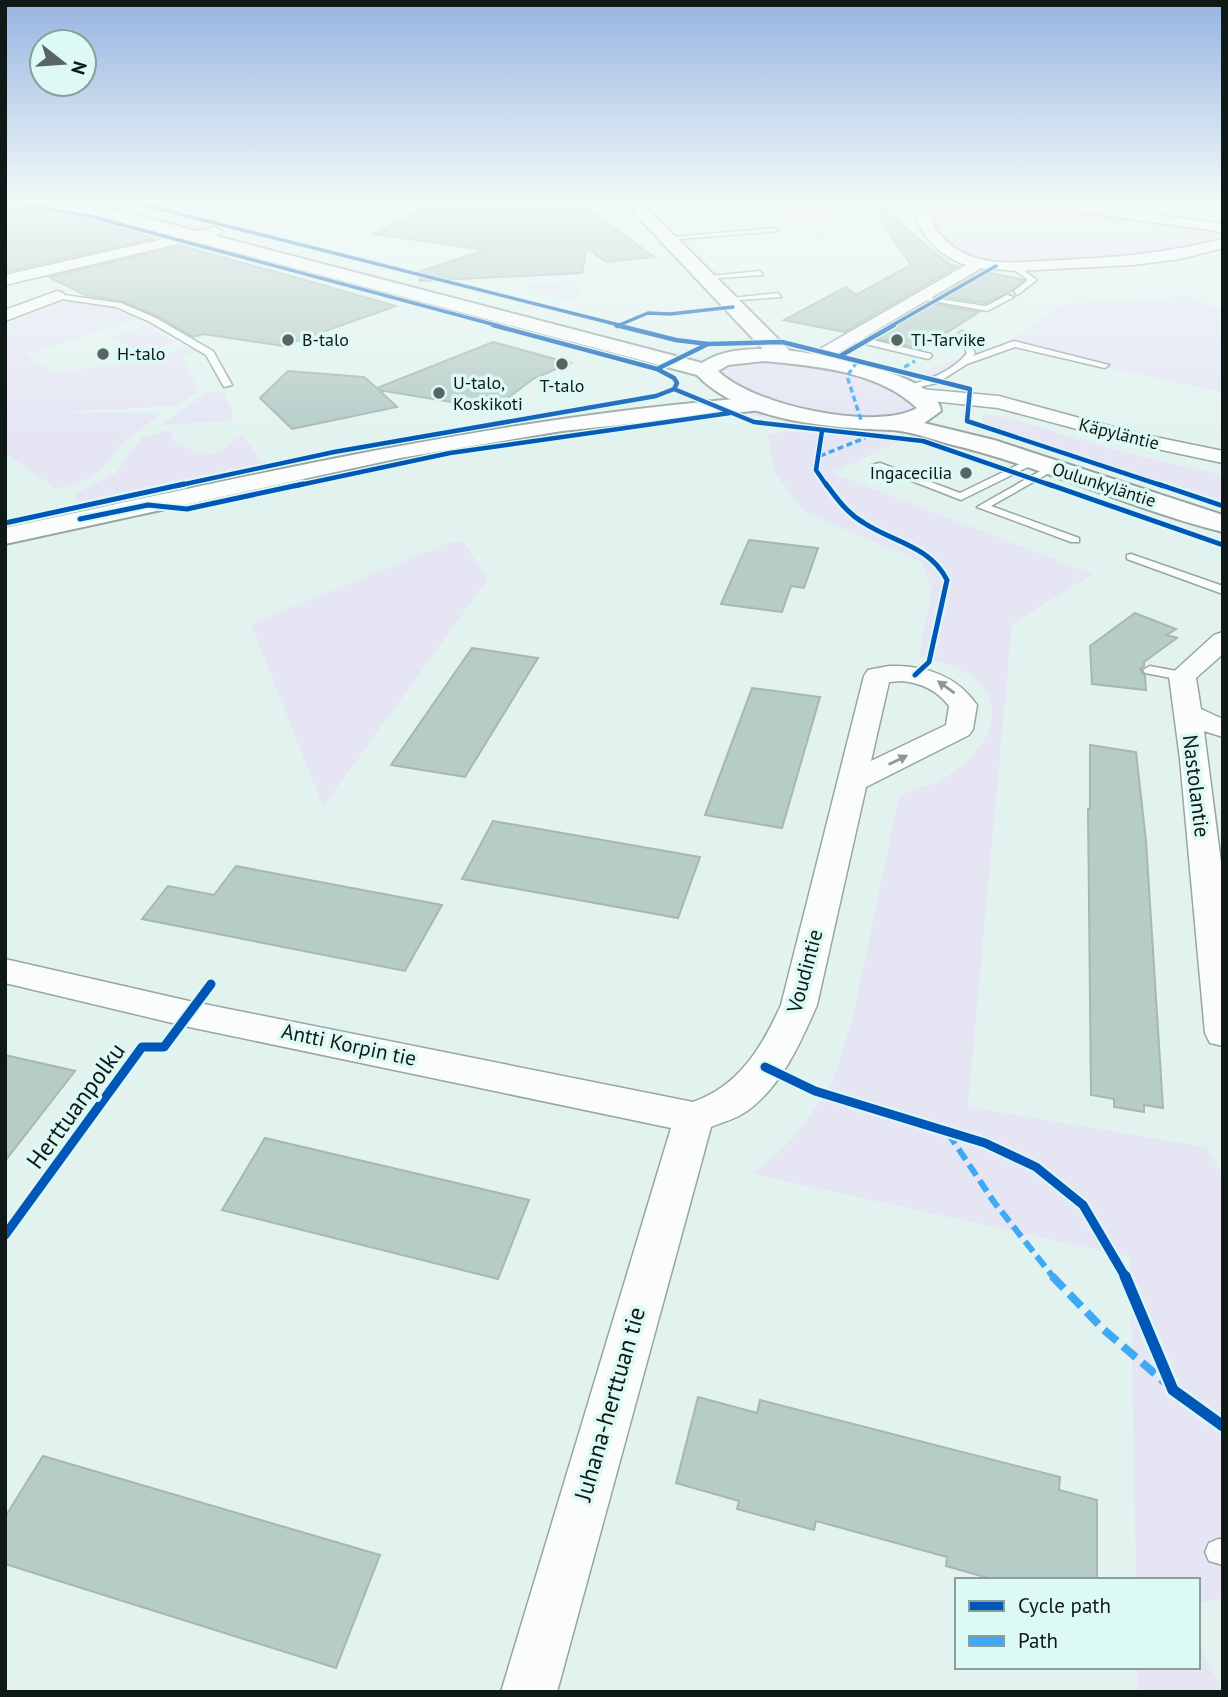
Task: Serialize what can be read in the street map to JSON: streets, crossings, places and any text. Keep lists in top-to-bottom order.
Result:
{
  "streets": {
    "main road": ["Oulunkyläntie"],
    "street": [
      "Käpyläntie",
      "Nastolantie",
      "Voudintie",
      "Antti Korpin tie",
      "Juhana-herttuan tie"
    ],
    "cycle path": ["Herttuanpolku"]
  },
  "crossings": [
    ["Käpyläntie", "Oulunkyläntie"],
    ["Voudintie", "Antti Korpin tie"],
    ["Voudintie", "Juhana-herttuan tie"],
    ["Antti Korpin tie", "Juhana-herttuan tie"]
  ],
  "places": [
    "B-talo",
    "TI-Tarvike",
    "H-talo",
    "T-talo",
    "U-talo, Koskikoti",
    "Ingacecilia"
  ],
  "legend": ["Cycle path", "Path"],
  "north": "right"
}
